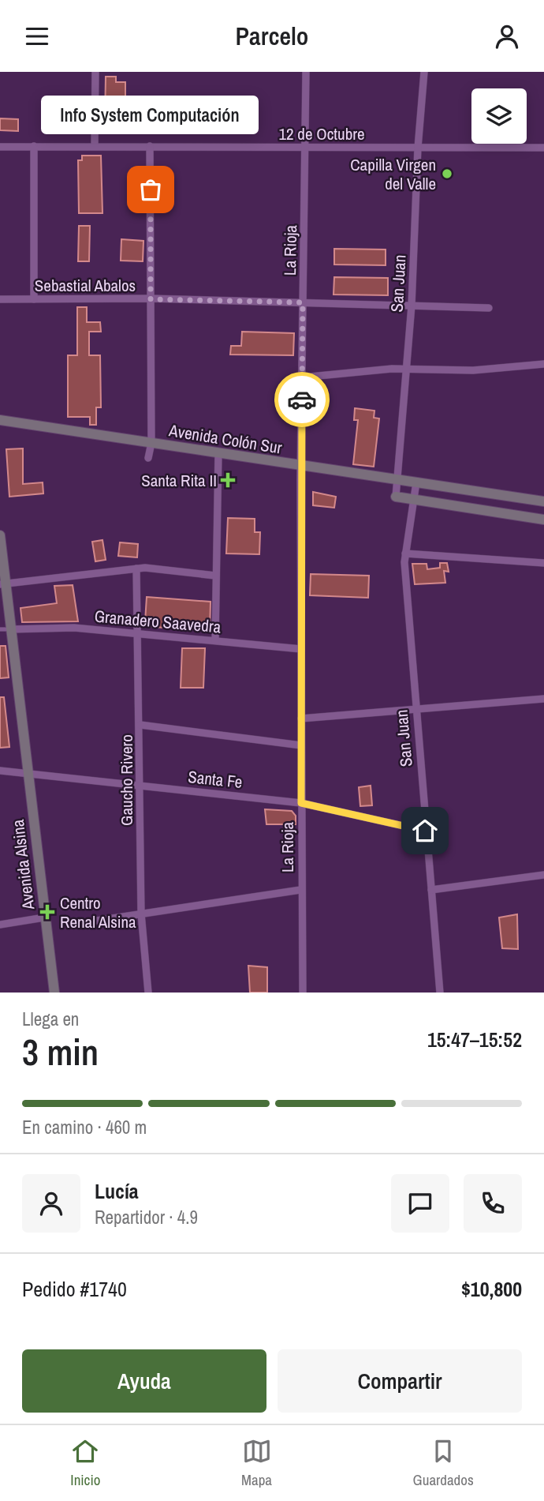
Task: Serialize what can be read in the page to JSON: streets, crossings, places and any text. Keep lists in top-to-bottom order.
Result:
{
  "streets": {
    "main road": ["Avenida Colón Sur", "Avenida Alsina"],
    "street": [
      "12 de Octubre",
      "La Rioja",
      "San Juan",
      "Sebastial Abalos",
      "Granadero Saavedra",
      "Santa Fe",
      "Gaucho Rivero"
    ]
  },
  "crossings": [
    ["12 de Octubre", "La Rioja"],
    ["12 de Octubre", "San Juan"],
    ["La Rioja", "Sebastial Abalos"],
    ["La Rioja", "Avenida Colón Sur"],
    ["La Rioja", "Granadero Saavedra"],
    ["La Rioja", "Santa Fe"],
    ["San Juan", "Sebastial Abalos"],
    ["San Juan", "Avenida Colón Sur"],
    ["San Juan", "Santa Fe"],
    ["Granadero Saavedra", "Gaucho Rivero"],
    ["Granadero Saavedra", "Avenida Alsina"],
    ["Santa Fe", "Gaucho Rivero"],
    ["Santa Fe", "Avenida Alsina"]
  ],
  "places": {
    "other": ["Capilla Virgen del Valle", "Info System Computación"],
    "health": ["Santa Rita II", "Centro Renal Alsina"]
  },
  "page": {
    "header": "Parcelo",
    "bubble": "Info System Computación",
    "heading": ["3 min", "Llega en", "15:47–15:52"],
    "panel": [
      "Lucía",
      "Repartidor · 4.9",
      "Pedido #1740",
      "$10,800"
    ],
    "bar": "En camino · 460 m",
    "buttons": ["Ayuda", "Compartir"],
    "tabs": ["Inicio", "Mapa", "Guardados"]
  }
}
